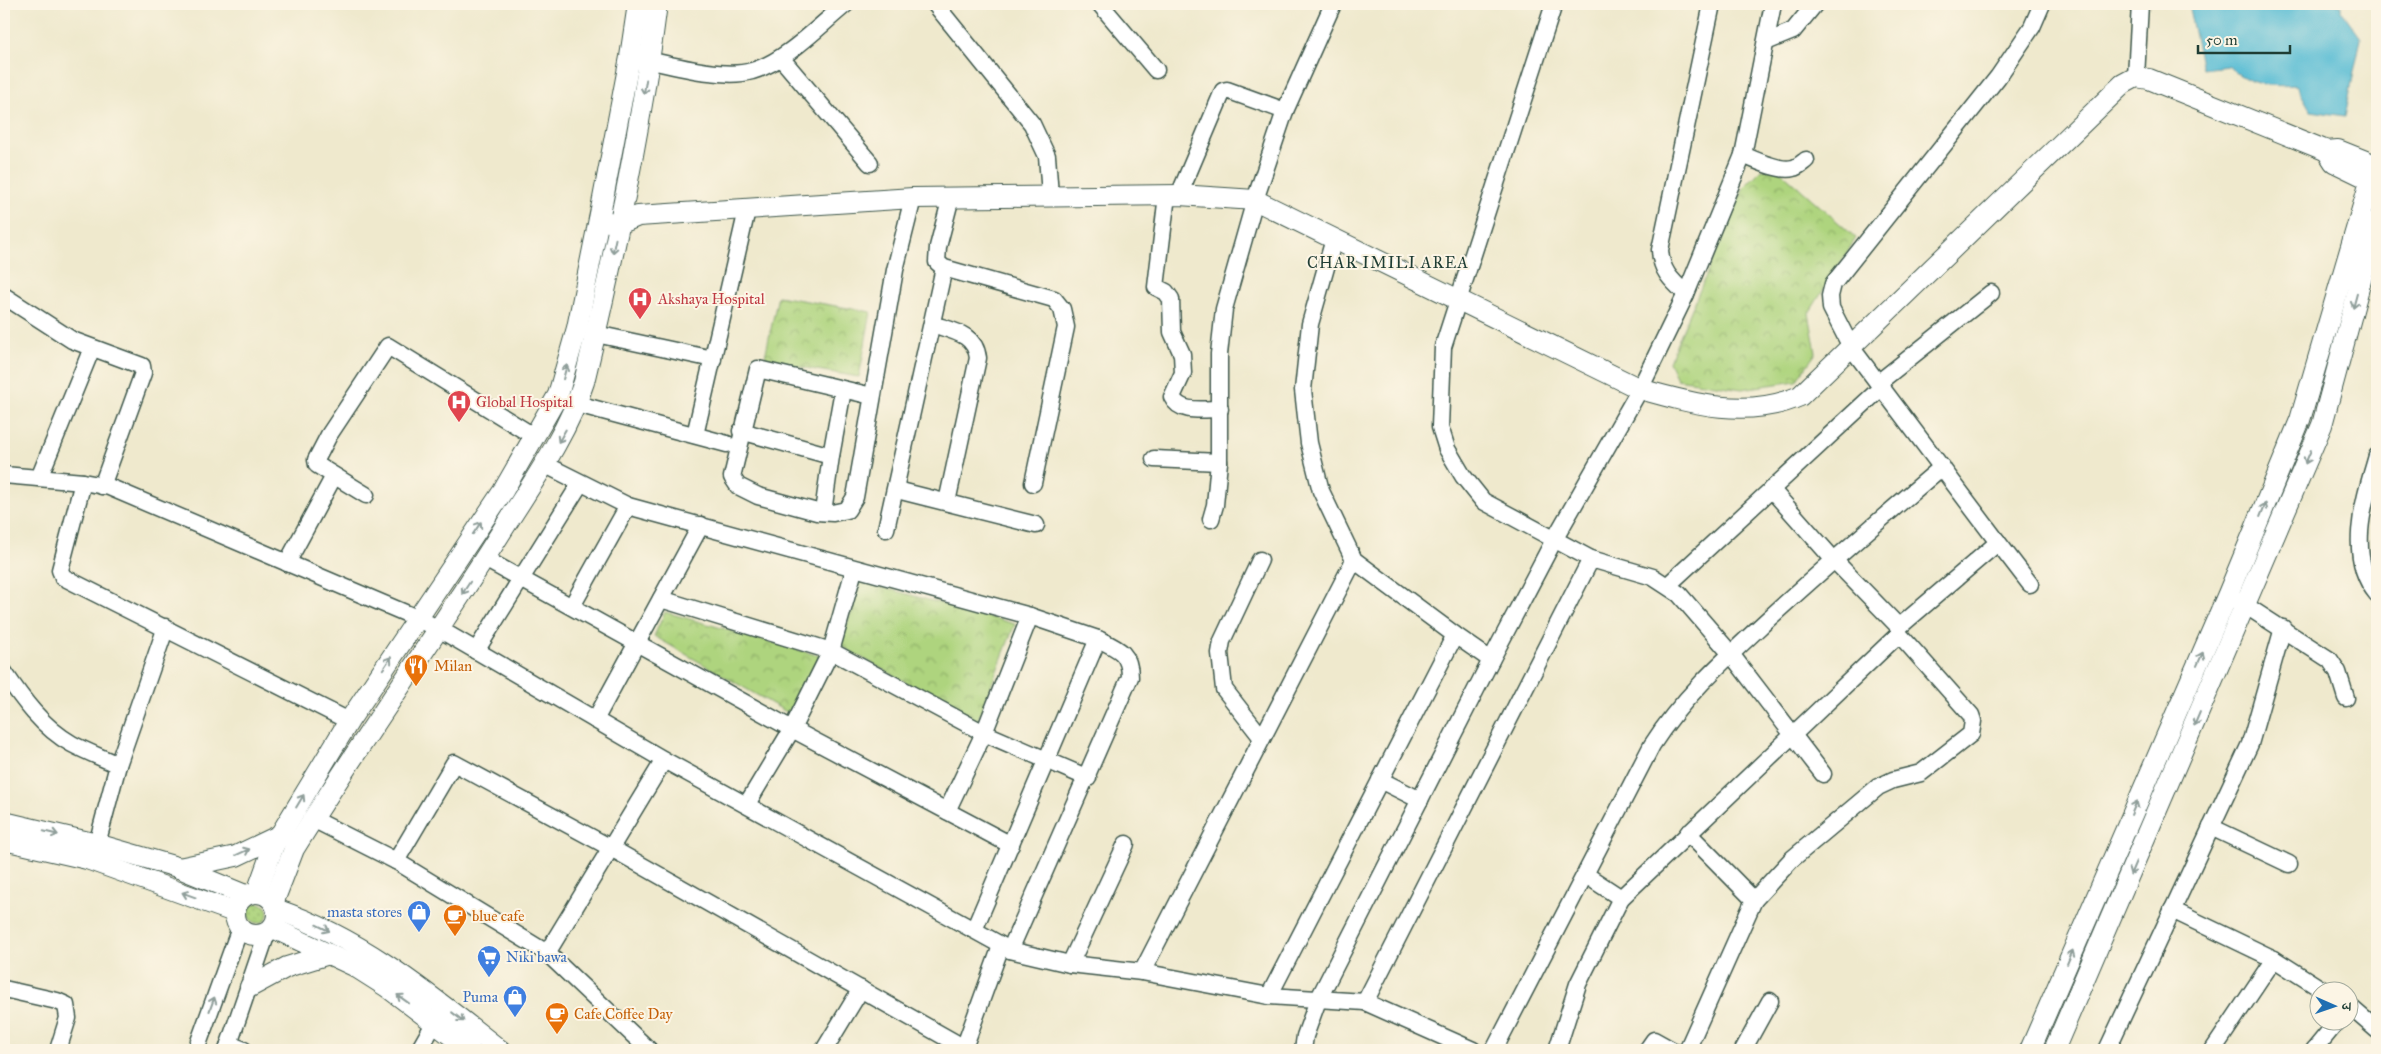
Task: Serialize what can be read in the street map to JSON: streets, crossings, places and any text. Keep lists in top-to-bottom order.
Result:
{
  "districts": ["CHAR IMILI AREA"],
  "places": {
    "hospital": ["Akshaya Hospital", "Global Hospital"],
    "restaurant": ["Milan"],
    "shop": ["masta stores", "Puma"],
    "cafe": ["blue cafe", "Cafe Coffee Day"],
    "supermarket": ["Niki bawa"]
  },
  "scale_bar": "50 m",
  "north": "right"
}
